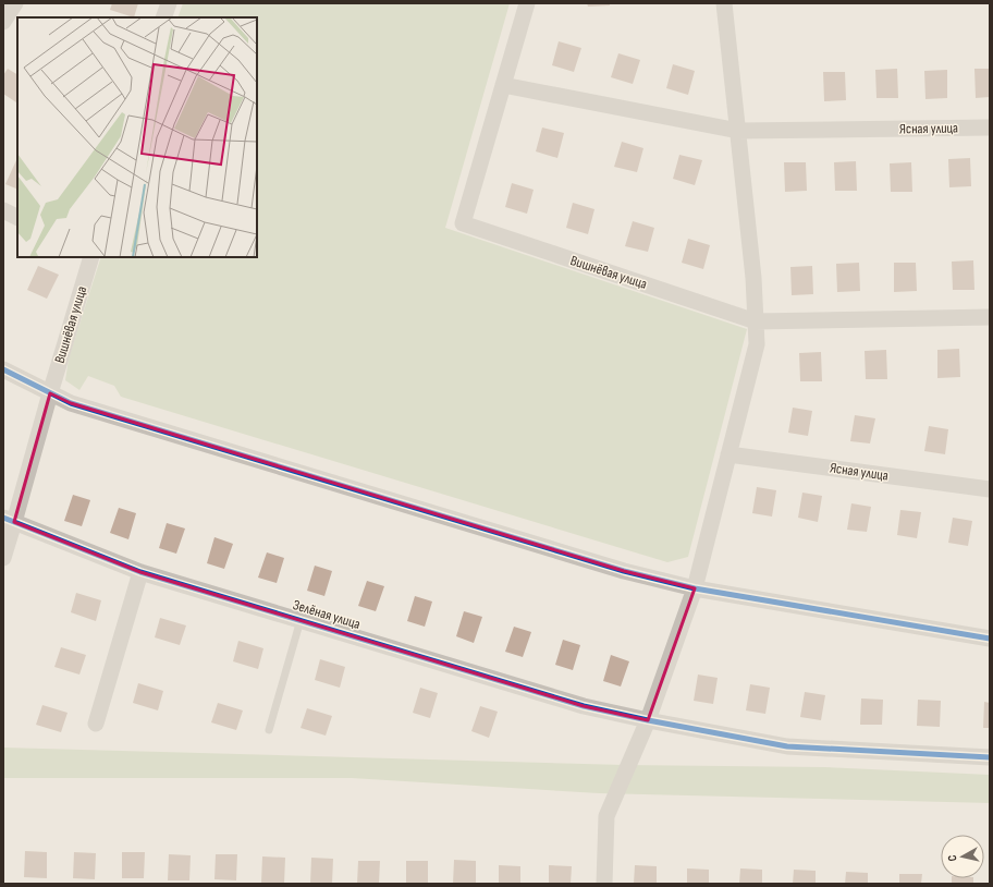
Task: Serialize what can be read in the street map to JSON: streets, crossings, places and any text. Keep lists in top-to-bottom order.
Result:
{
  "streets": {
    "street": ["Ясная улица", "Вишнёвая улица", "Зелёная улица"]
  },
  "crossings": [
    ["Вишнёвая улица", "Зелёная улица"]
  ],
  "north": "left"
}
